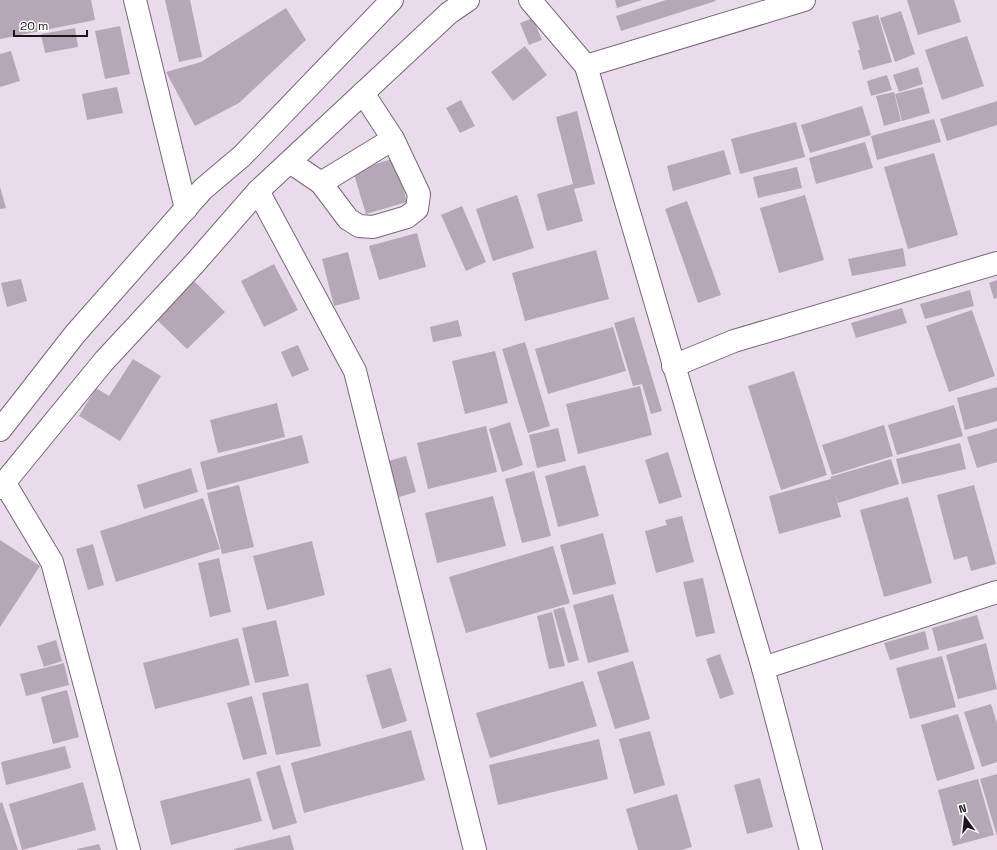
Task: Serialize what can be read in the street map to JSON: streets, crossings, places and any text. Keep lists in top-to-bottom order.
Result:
{
  "scale_bar": "20 m",
  "north": "top"
}
